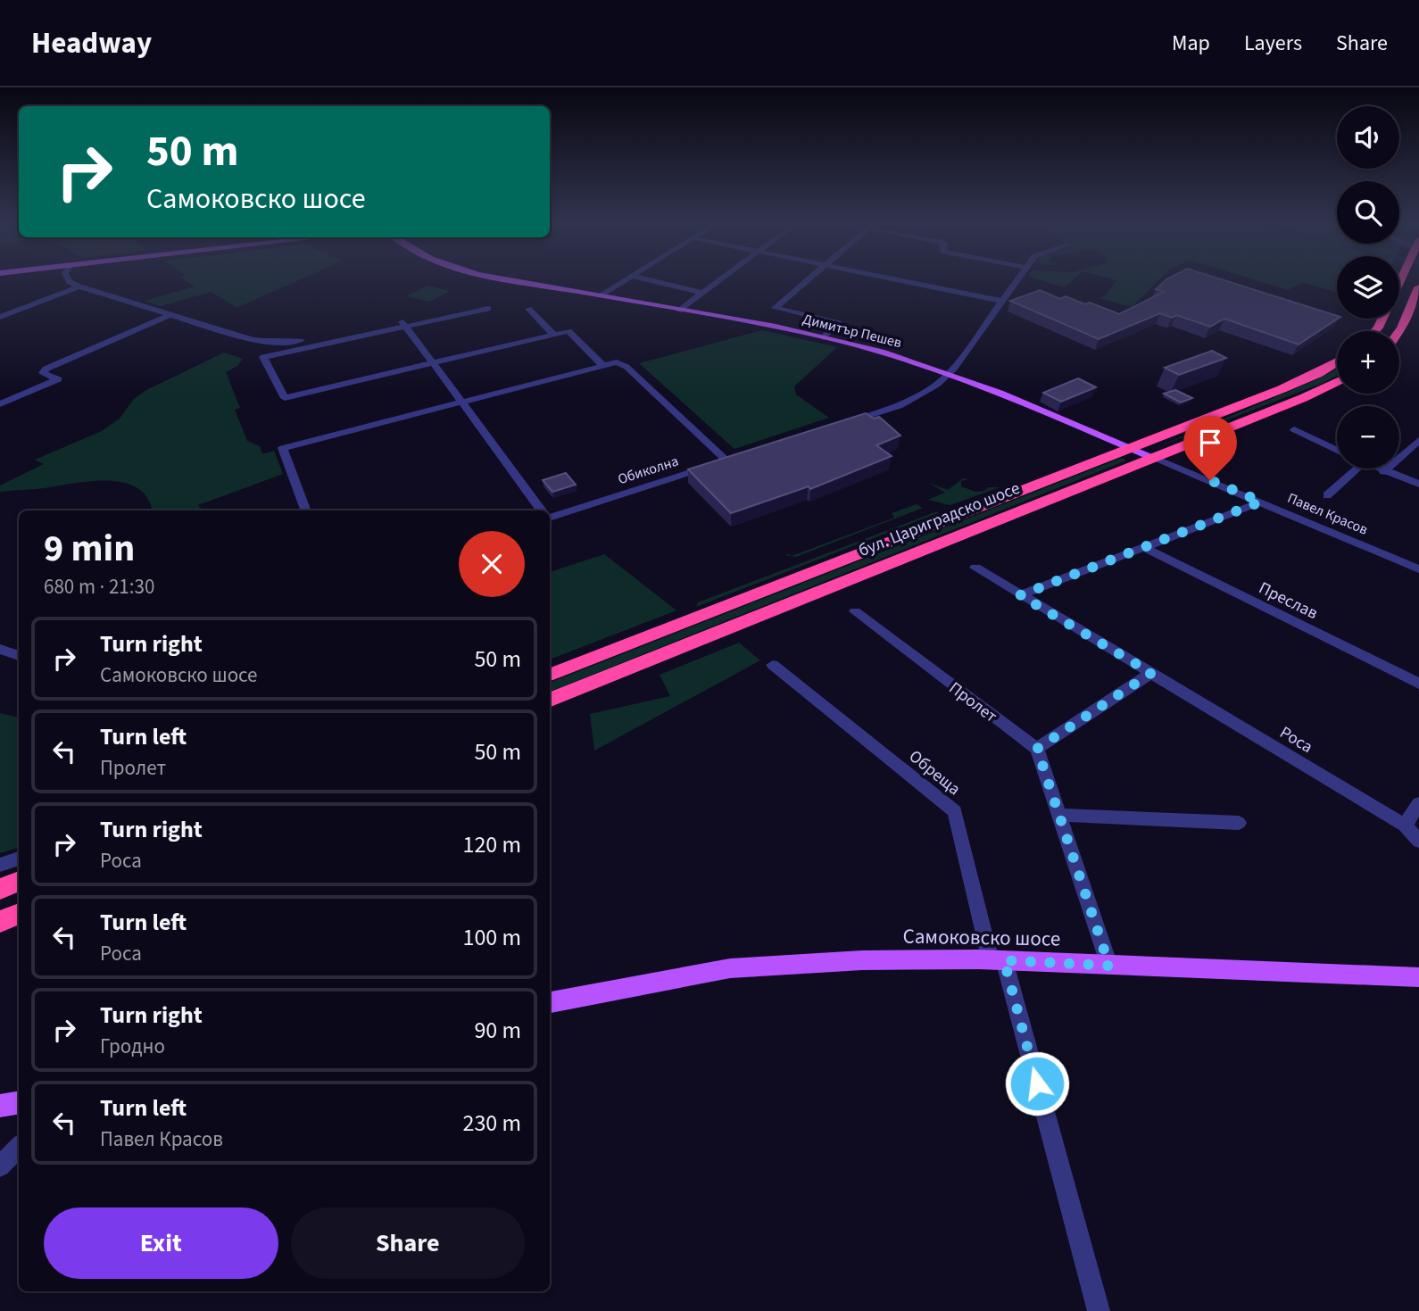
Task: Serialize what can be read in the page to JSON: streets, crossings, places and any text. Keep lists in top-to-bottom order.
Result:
{
  "streets": {
    "highway": ["бул. Цариградско шосе"],
    "main road": ["Димитър Пешев", "Самоковско шосе"],
    "street": [
      "Обиколна",
      "Павел Красов",
      "Преслав",
      "Пролет",
      "Роса",
      "Обреща"
    ]
  },
  "crossings": [
    ["Димитър Пешев", "Павел Красов"],
    ["Димитър Пешев", "бул. Цариградско шосе"],
    ["Павел Красов", "бул. Цариградско шосе"],
    ["Обреща", "Самоковско шосе"]
  ],
  "page": {
    "header": "Headway",
    "nav": ["Map", "Layers", "Share"],
    "map_buttons": ["+", "−"],
    "turn": ["50 m", "Самоковско шосе"],
    "heading": ["9 min", "680 m · 21:30"],
    "list": [
      {
        "name": "Turn right",
        "note": "Самоковско шосе",
        "value": "50 m"
      },
      {
        "name": "Turn left",
        "note": "Пролет",
        "value": "50 m"
      },
      {
        "name": "Turn right",
        "note": "Роса",
        "value": "120 m"
      },
      {
        "name": "Turn left",
        "note": "Роса",
        "value": "100 m"
      },
      {
        "name": "Turn right",
        "note": "Гродно",
        "value": "90 m"
      },
      {
        "name": "Turn left",
        "note": "Павел Красов",
        "value": "230 m"
      }
    ],
    "buttons": ["Exit", "Share"]
  }
}
